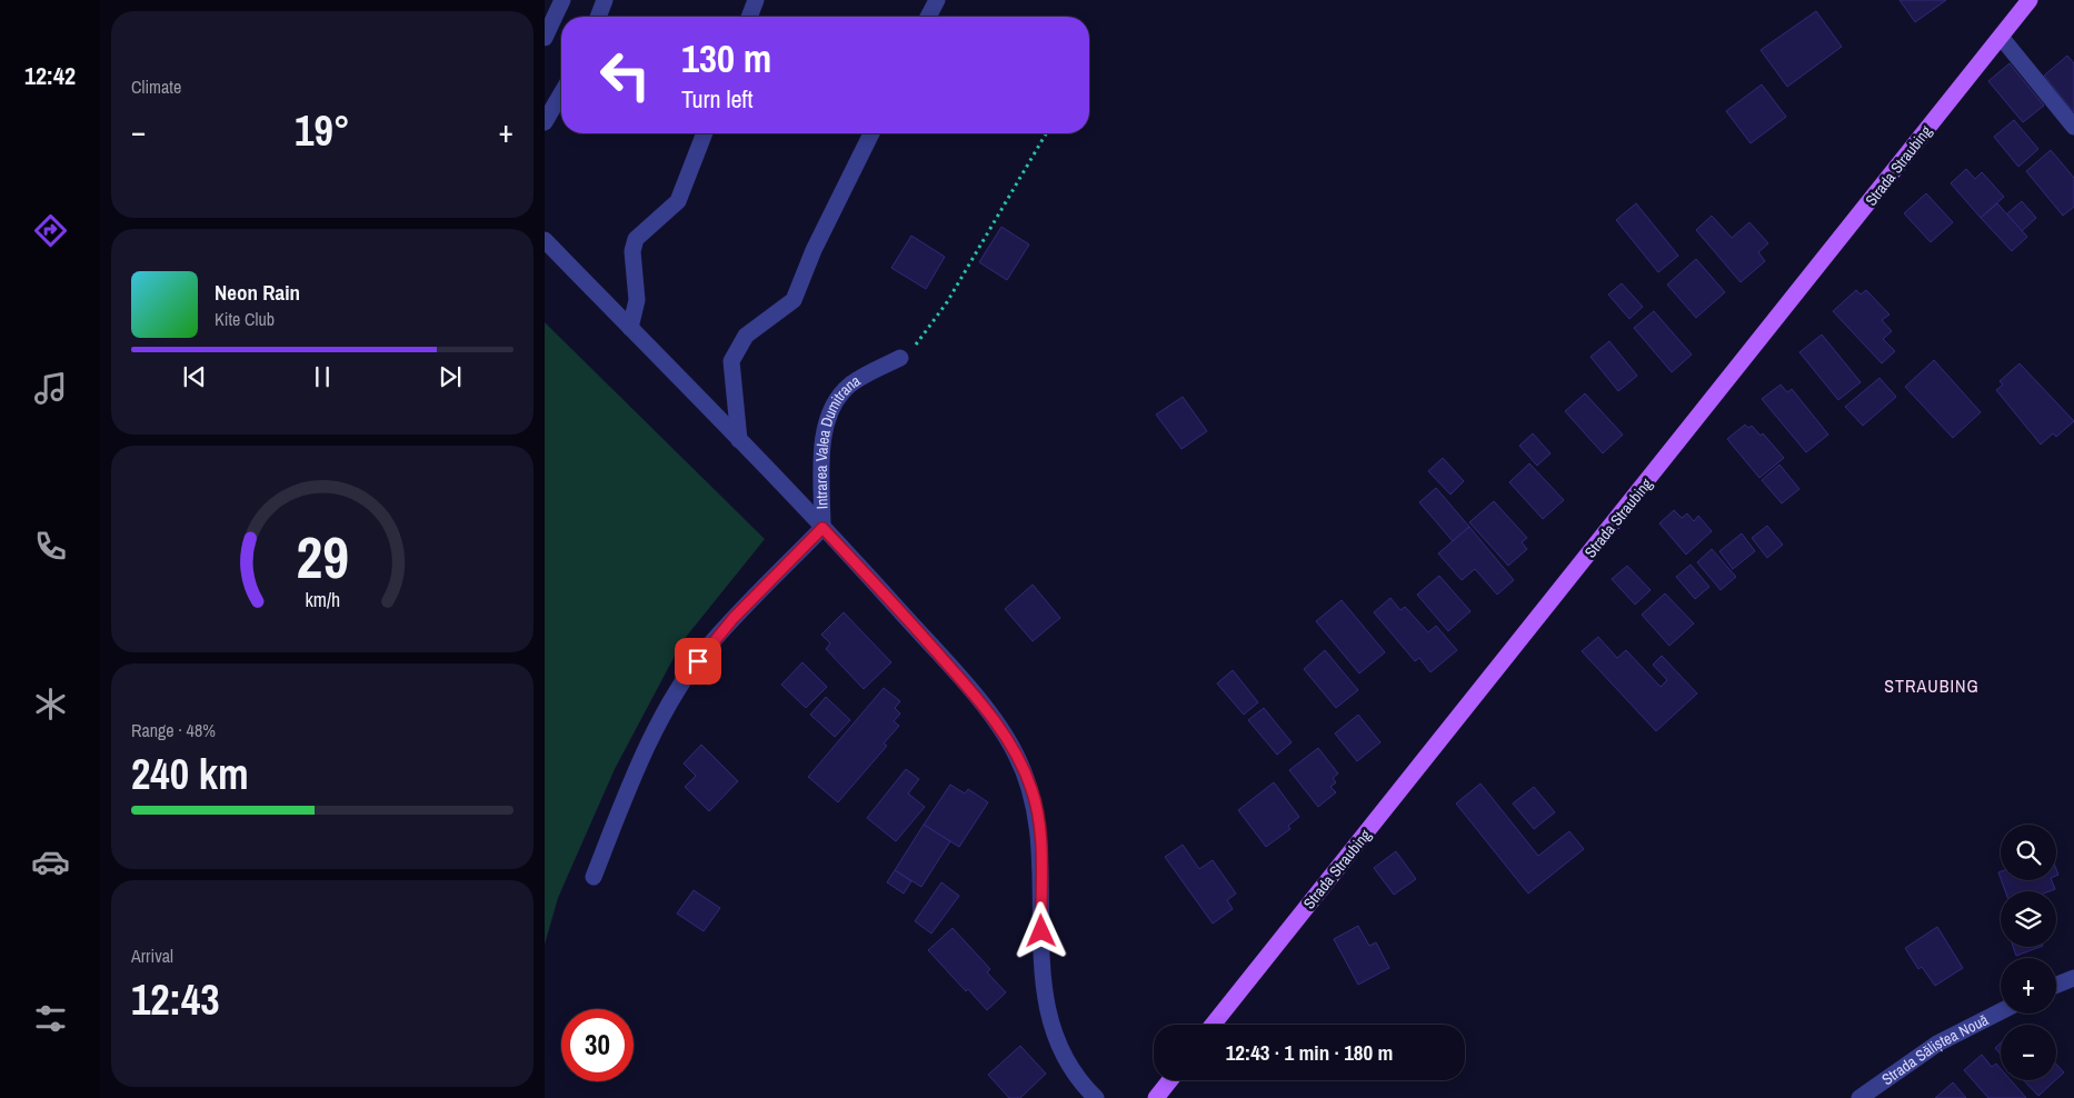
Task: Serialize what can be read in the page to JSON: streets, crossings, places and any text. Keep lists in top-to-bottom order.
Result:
{
  "streets": {
    "main road": ["Strada Straubing"],
    "street": ["Intrarea Valea Dumitrana", "Strada Săliștea Nouă"]
  },
  "districts": ["STRAUBING"],
  "page": {
    "tabs": "12:42",
    "tile": [
      "Climate",
      ["Range · 48%", "240 km"],
      ["Arrival", "12:43"]
    ],
    "turn": ["130 m", "Turn left"],
    "heat": ["−", "19°", "+"],
    "song": ["Neon Rain", "Kite Club"],
    "map_buttons": ["+", "−"],
    "limit": "30",
    "trip": "12:43 · 1 min · 180 m",
    "gauge": ["29", "km/h"]
  }
}
